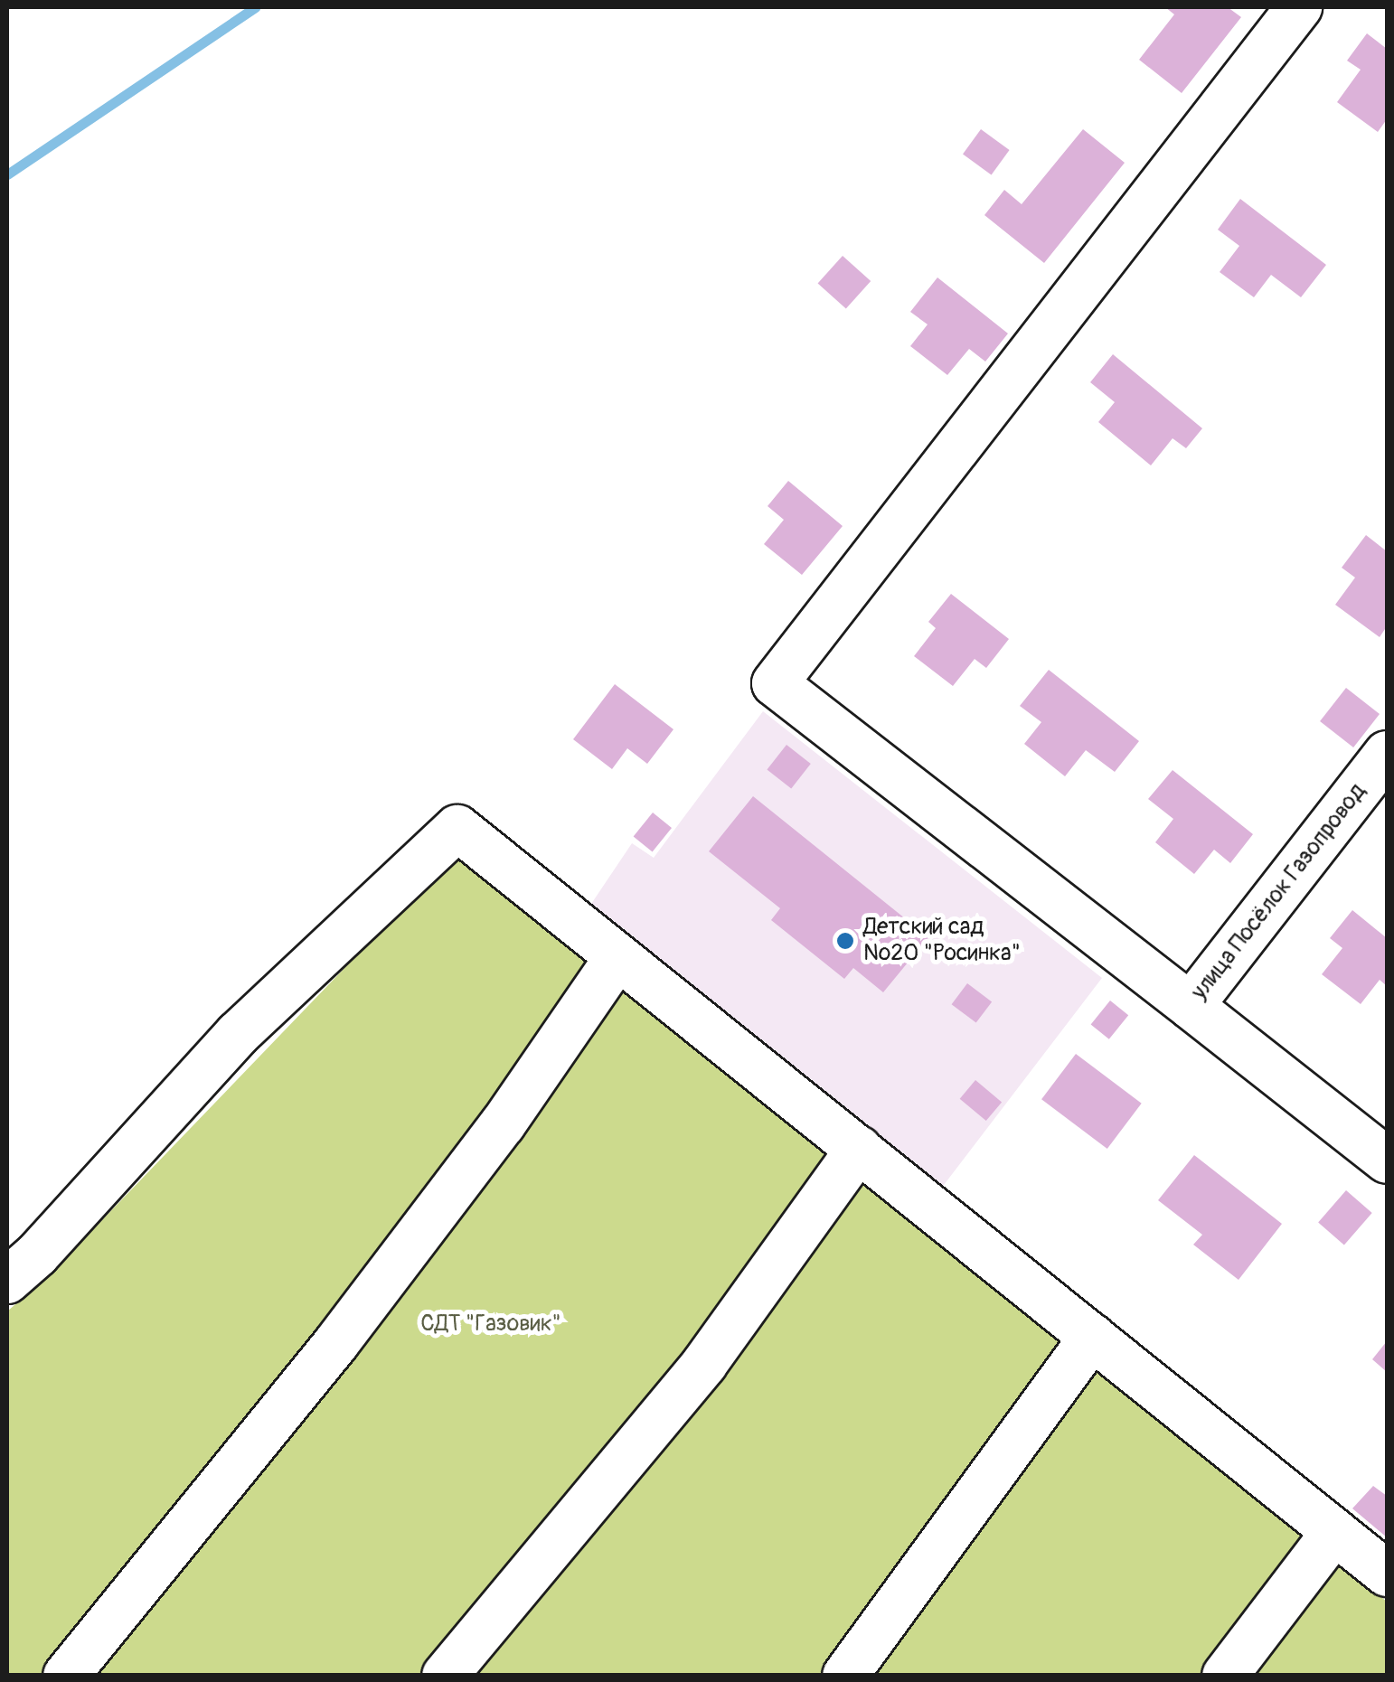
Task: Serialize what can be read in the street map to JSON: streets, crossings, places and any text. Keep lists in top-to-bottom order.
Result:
{
  "streets": {
    "street": ["улица Посёлок Газопровод"]
  },
  "parks": ["СДТ \"Газовик\""],
  "places": ["Детский сад №20 \"Росинка\""]
}
